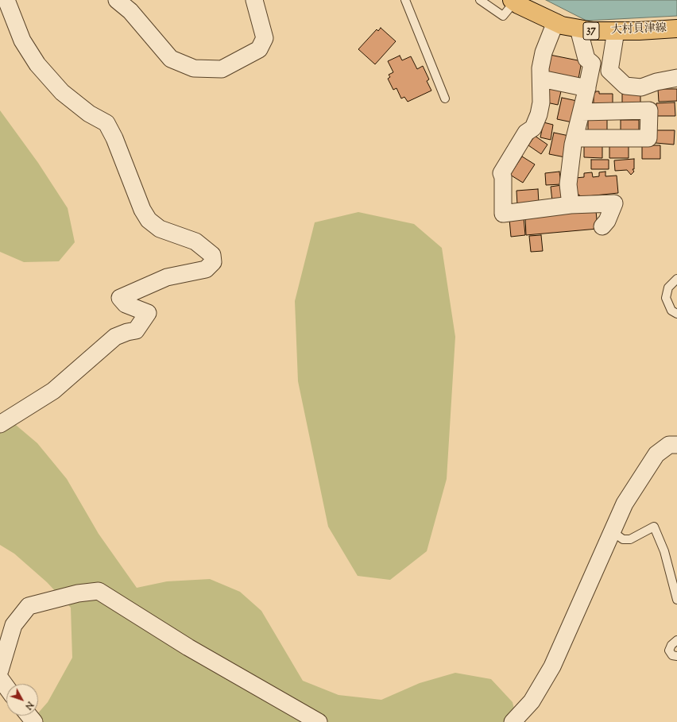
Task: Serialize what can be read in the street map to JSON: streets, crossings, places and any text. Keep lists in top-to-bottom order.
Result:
{
  "streets": {
    "main road": ["大村貝津線", "37"]
  },
  "north": "bottom right"
}
